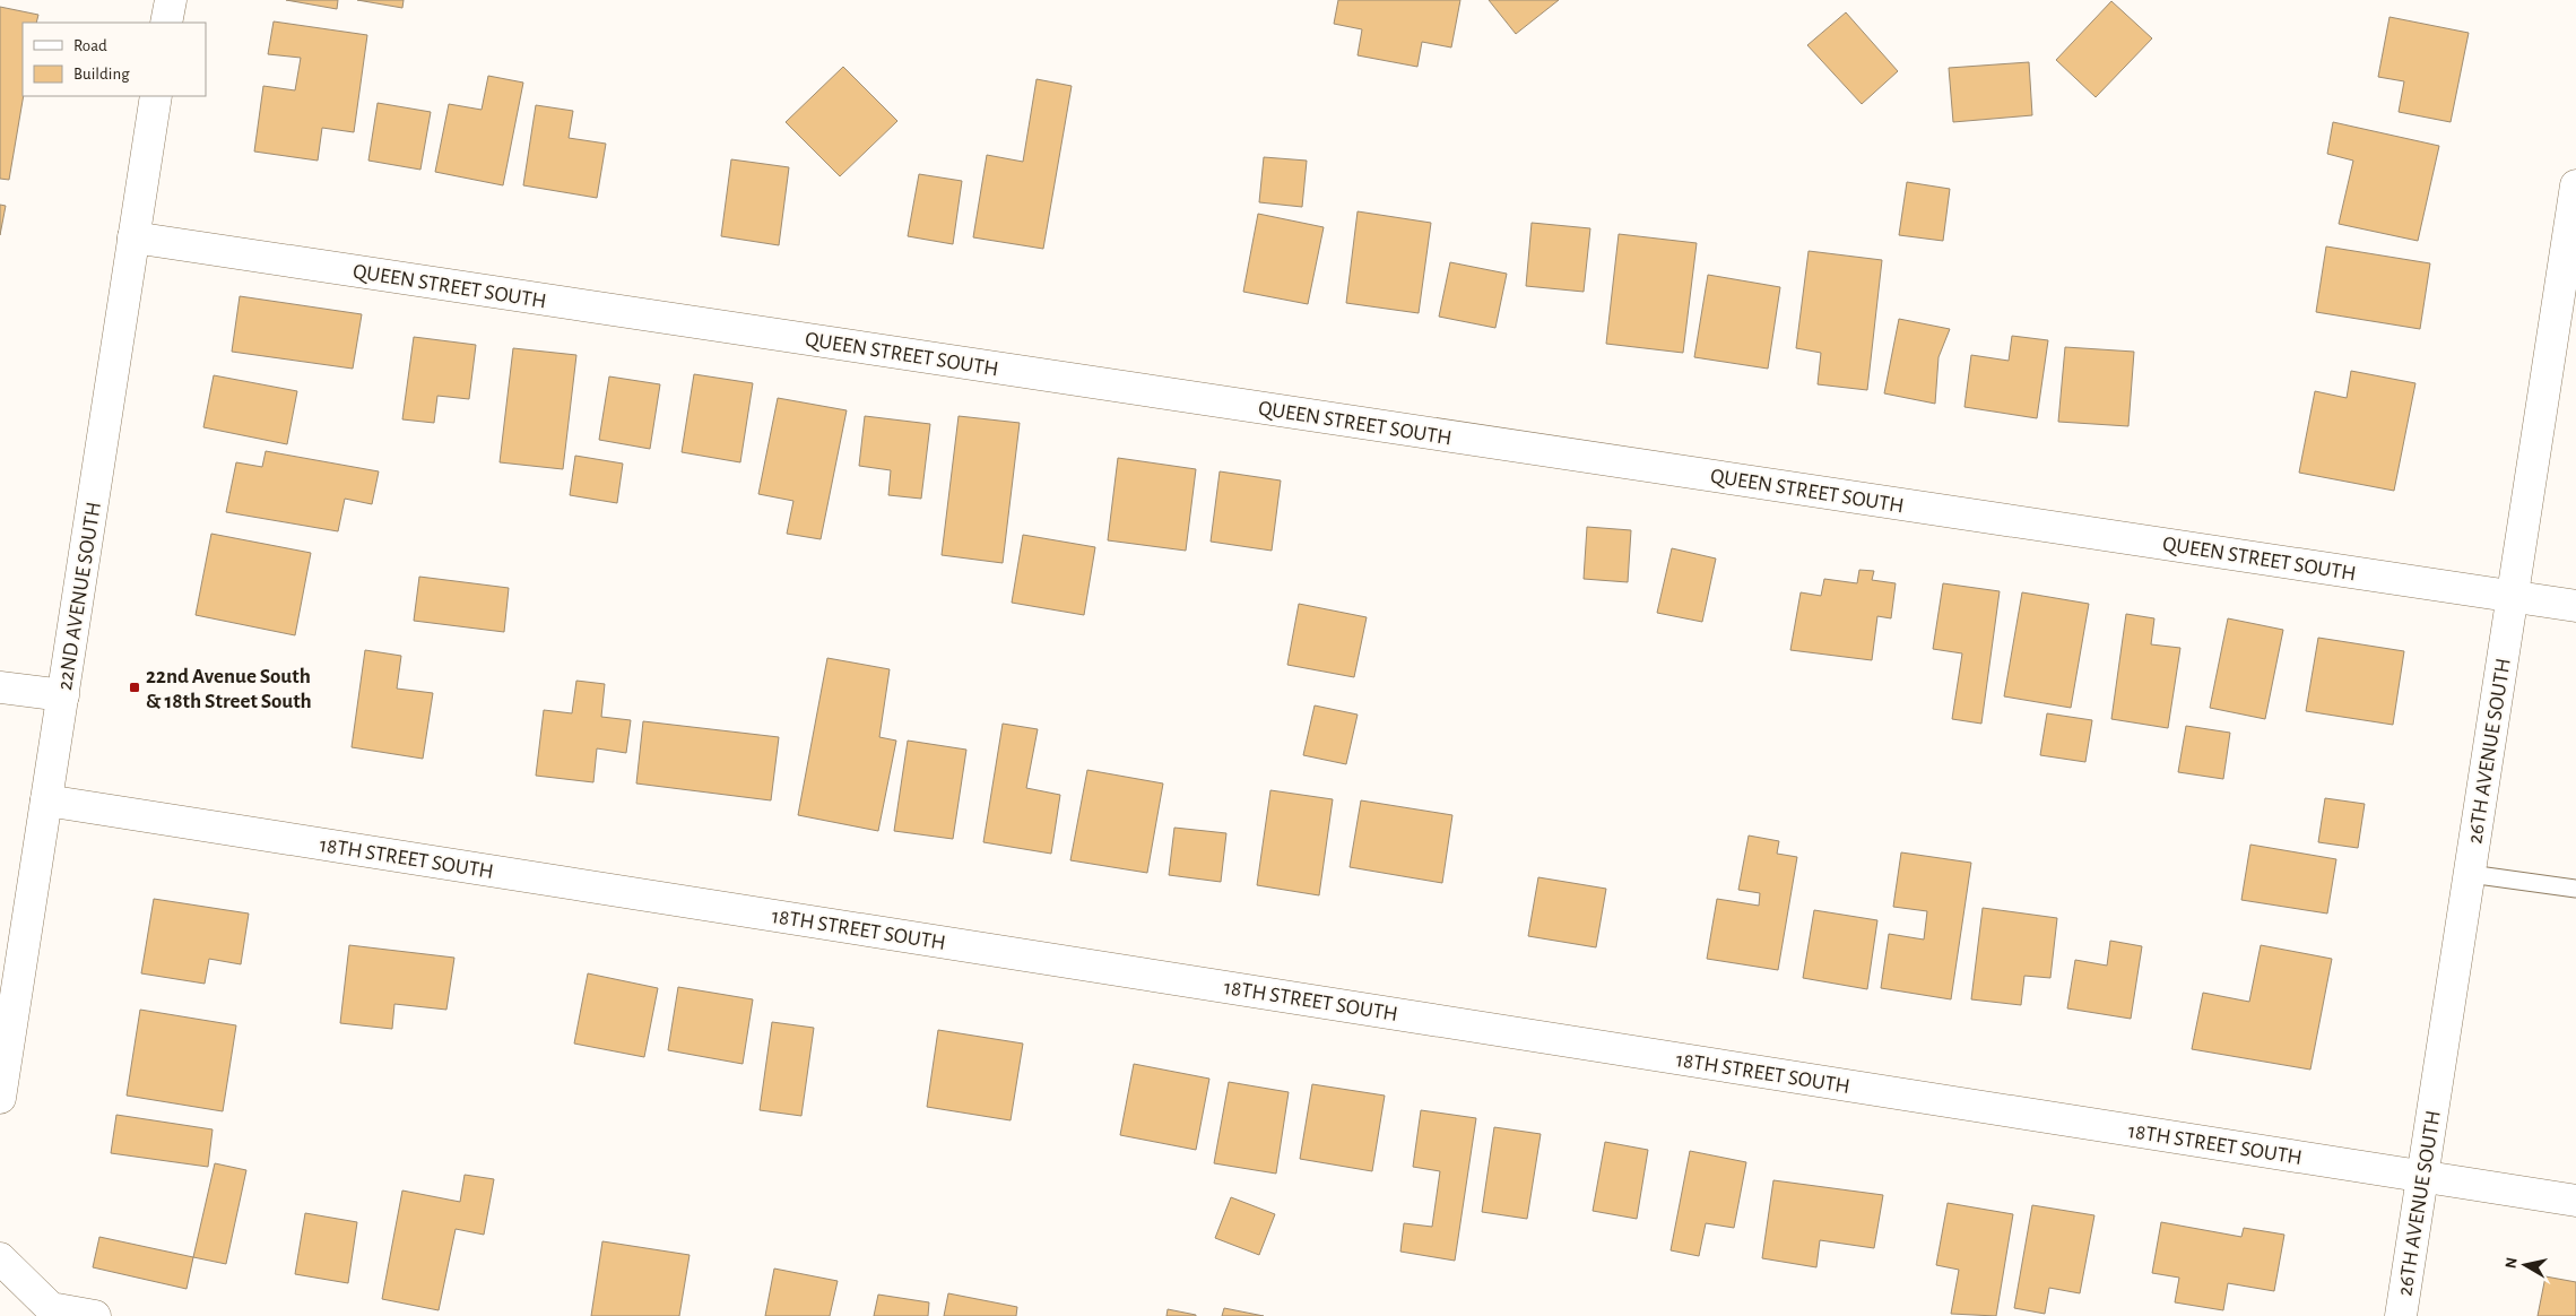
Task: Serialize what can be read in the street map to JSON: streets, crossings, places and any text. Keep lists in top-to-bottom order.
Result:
{
  "streets": {
    "street": [
      "QUEEN STREET SOUTH",
      "22ND AVENUE SOUTH",
      "26TH AVENUE SOUTH",
      "18TH STREET SOUTH"
    ]
  },
  "crossings": [
    ["QUEEN STREET SOUTH", "22ND AVENUE SOUTH"],
    ["QUEEN STREET SOUTH", "26TH AVENUE SOUTH"],
    ["22ND AVENUE SOUTH", "18TH STREET SOUTH"],
    ["26TH AVENUE SOUTH", "18TH STREET SOUTH"]
  ],
  "places": {
    "transit": ["22nd Avenue South & 18th Street South"]
  },
  "legend": ["Road", "Building"],
  "north": "left"
}
